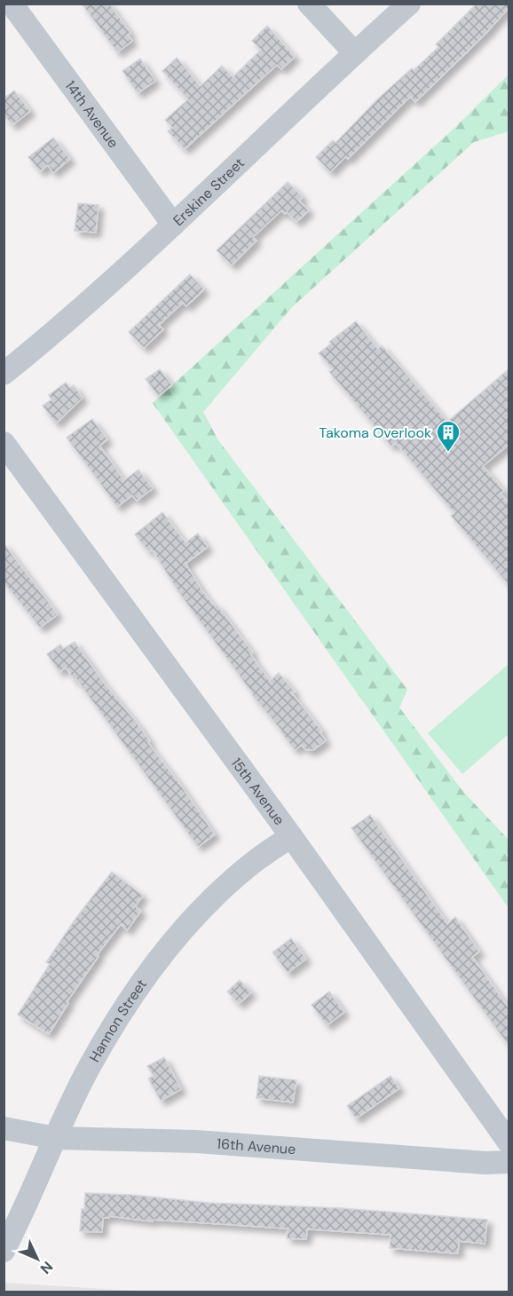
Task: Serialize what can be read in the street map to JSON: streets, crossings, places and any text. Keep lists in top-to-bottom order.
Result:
{
  "streets": {
    "street": [
      "14th Avenue",
      "Erskine Street",
      "15th Avenue",
      "Hannon Street",
      "16th Avenue"
    ]
  },
  "crossings": [
    ["14th Avenue", "Erskine Street"],
    ["15th Avenue", "Hannon Street"],
    ["Hannon Street", "16th Avenue"]
  ],
  "places": {
    "building": ["Takoma Overlook"]
  },
  "north": "bottom right"
}
